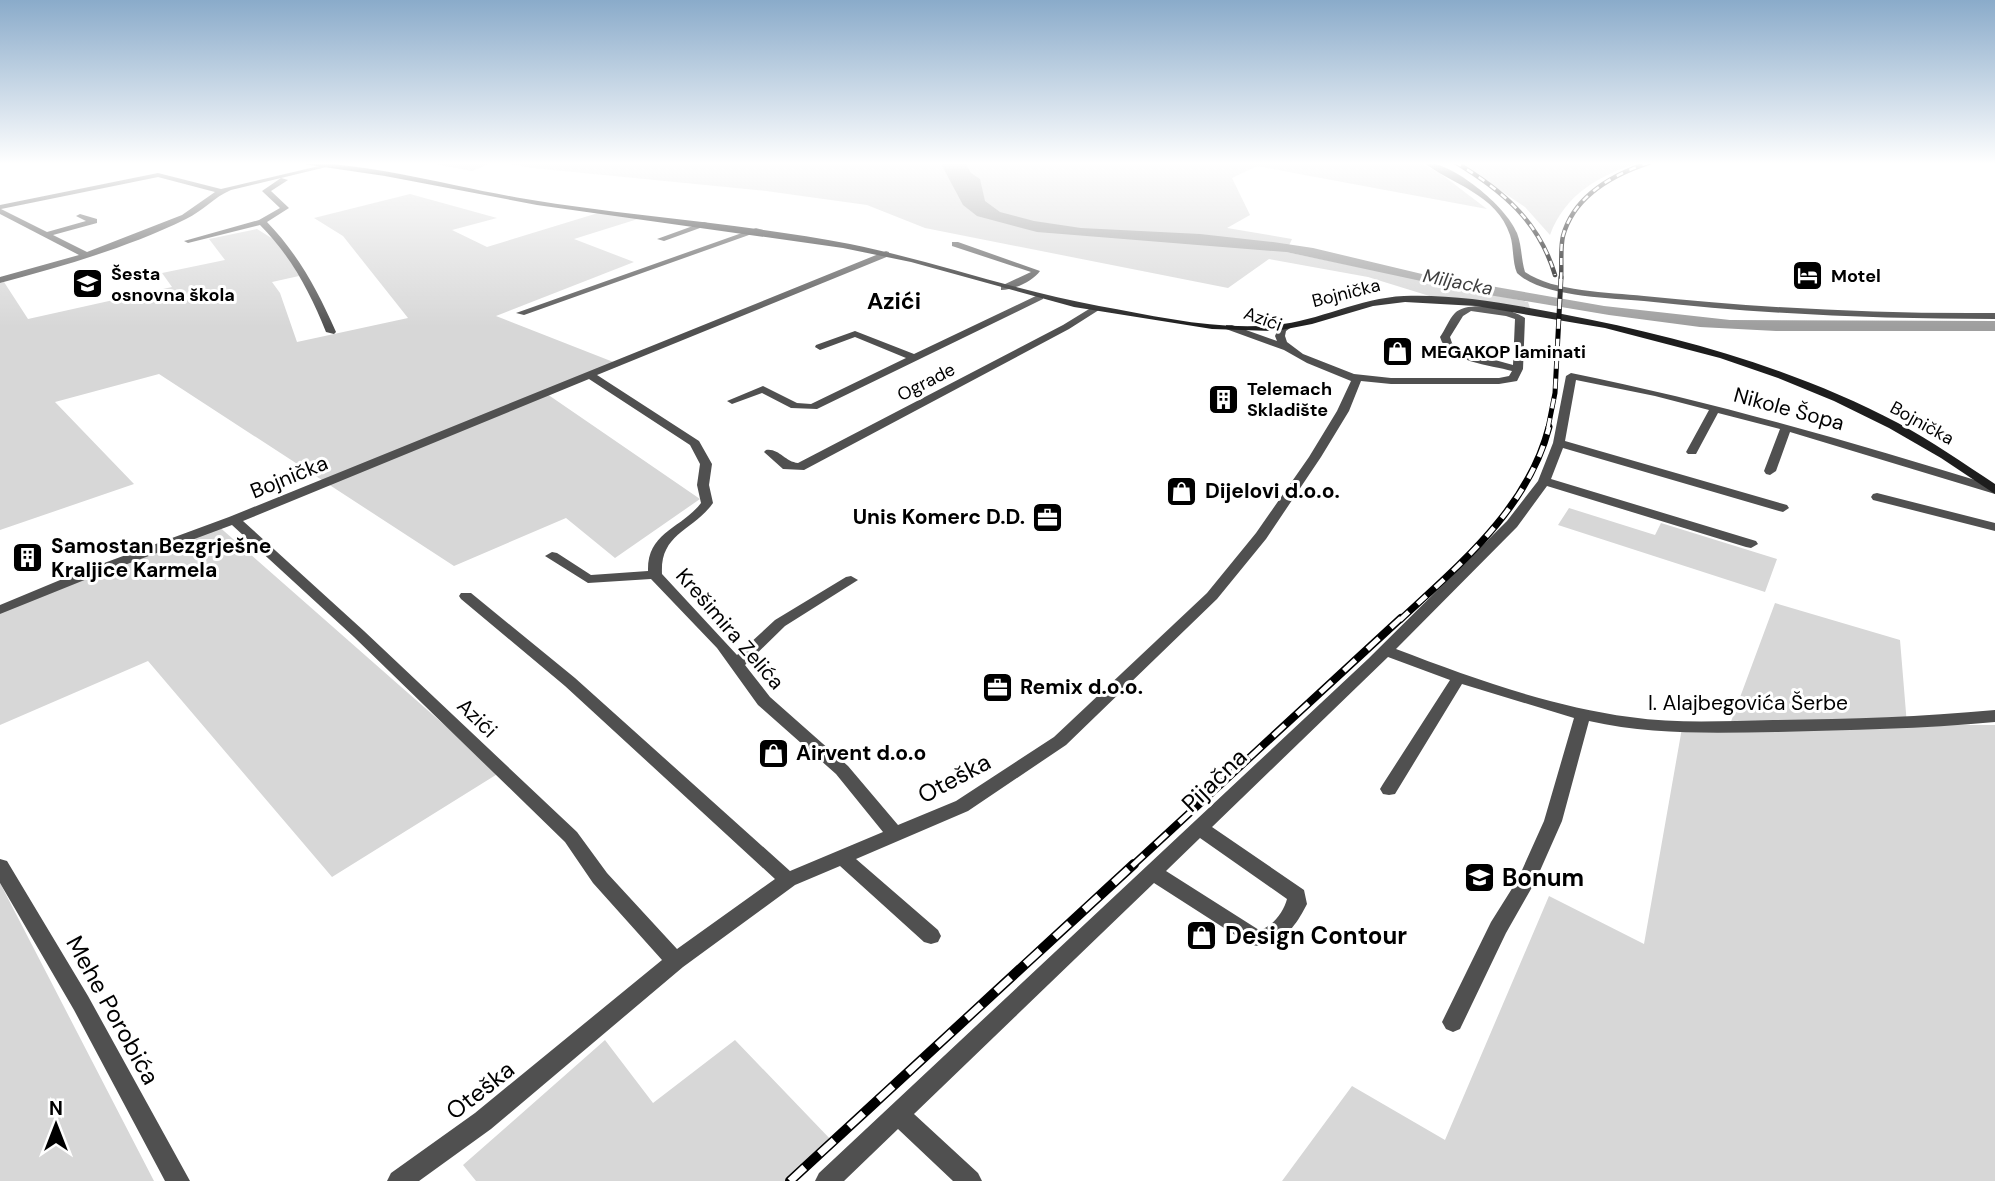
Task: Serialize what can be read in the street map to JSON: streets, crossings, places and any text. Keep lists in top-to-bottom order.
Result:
{
  "streets": {
    "main road": ["Bojnička"],
    "street": [
      "Azići",
      "Ograde",
      "Nikole Šopa",
      "Krešimira Zelića",
      "I. Alajbegovića Šerbe",
      "Oteška",
      "Pijačna",
      "Mehe Porobića"
    ]
  },
  "crossings": [
    ["Bojnička", "Azići"],
    ["Bojnička", "Ograde"],
    ["Bojnička", "Nikole Šopa"],
    ["Bojnička", "Krešimira Zelića"],
    ["Azići", "Oteška"],
    ["Nikole Šopa", "Pijačna"],
    ["Krešimira Zelića", "Oteška"],
    ["I. Alajbegovića Šerbe", "Pijačna"]
  ],
  "districts": ["Azići"],
  "water": ["Miljacka"],
  "places": {
    "hotel": ["Motel"],
    "school or university": ["Šesta osnovna škola", "Bonum"],
    "shop": [
      "MEGAKOP laminati",
      "Dijelovi d.o.o.",
      "Airvent d.o.o",
      "Design Contour"
    ],
    "building": ["Telemach Skladište", "Samostan Bezgrješne Kraljice Karmela"],
    "office": ["Unis Komerc D.D.", "Remix d.o.o."]
  },
  "north": "top"
}
